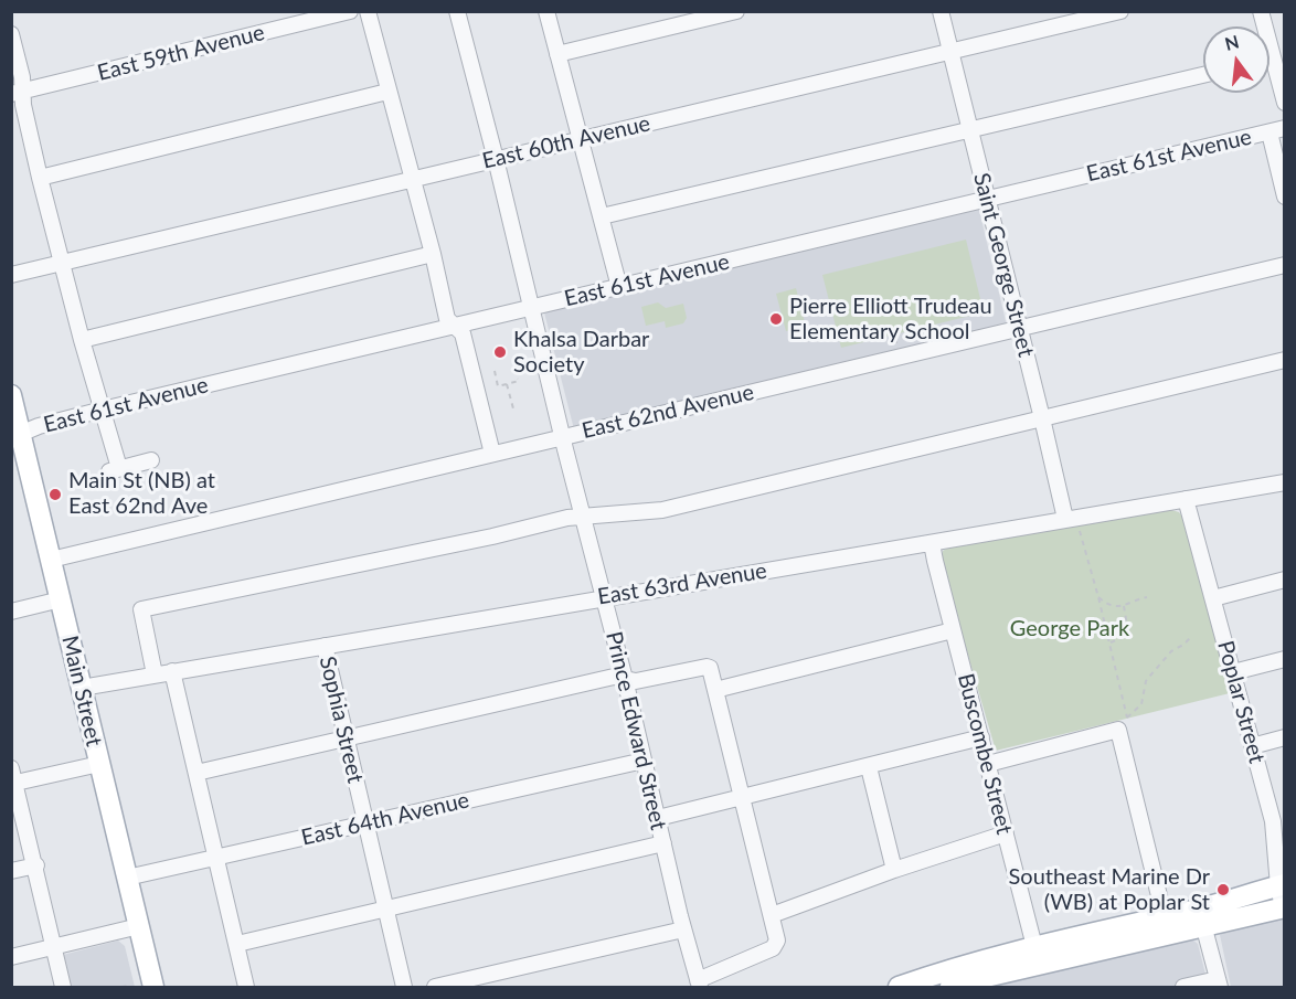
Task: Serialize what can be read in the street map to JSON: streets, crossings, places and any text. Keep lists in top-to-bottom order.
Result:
{
  "streets": {
    "main road": ["Main Street"],
    "street": [
      "East 59th Avenue",
      "East 60th Avenue",
      "East 61st Avenue",
      "Saint George Street",
      "East 62nd Avenue",
      "East 63rd Avenue",
      "Poplar Street",
      "Sophia Street",
      "Prince Edward Street",
      "Buscombe Street",
      "East 64th Avenue"
    ]
  },
  "crossings": [
    ["East 60th Avenue", "Saint George Street"],
    ["East 60th Avenue", "Prince Edward Street"],
    ["East 61st Avenue", "Saint George Street"],
    ["East 61st Avenue", "Main Street"],
    ["East 61st Avenue", "Prince Edward Street"],
    ["Saint George Street", "East 62nd Avenue"],
    ["Saint George Street", "East 63rd Avenue"],
    ["East 62nd Avenue", "Main Street"],
    ["East 62nd Avenue", "Prince Edward Street"],
    ["East 63rd Avenue", "Main Street"],
    ["East 63rd Avenue", "Poplar Street"],
    ["East 63rd Avenue", "Sophia Street"],
    ["East 63rd Avenue", "Prince Edward Street"],
    ["East 63rd Avenue", "Buscombe Street"],
    ["Main Street", "East 64th Avenue"],
    ["Sophia Street", "East 64th Avenue"],
    ["Prince Edward Street", "East 64th Avenue"]
  ],
  "parks": ["George Park"],
  "places": [
    "Pierre Elliott Trudeau Elementary School",
    "Khalsa Darbar Society",
    "Main St (NB) at East 62nd Ave",
    "Southeast Marine Dr (WB) at Poplar St"
  ],
  "north": "top"
}
